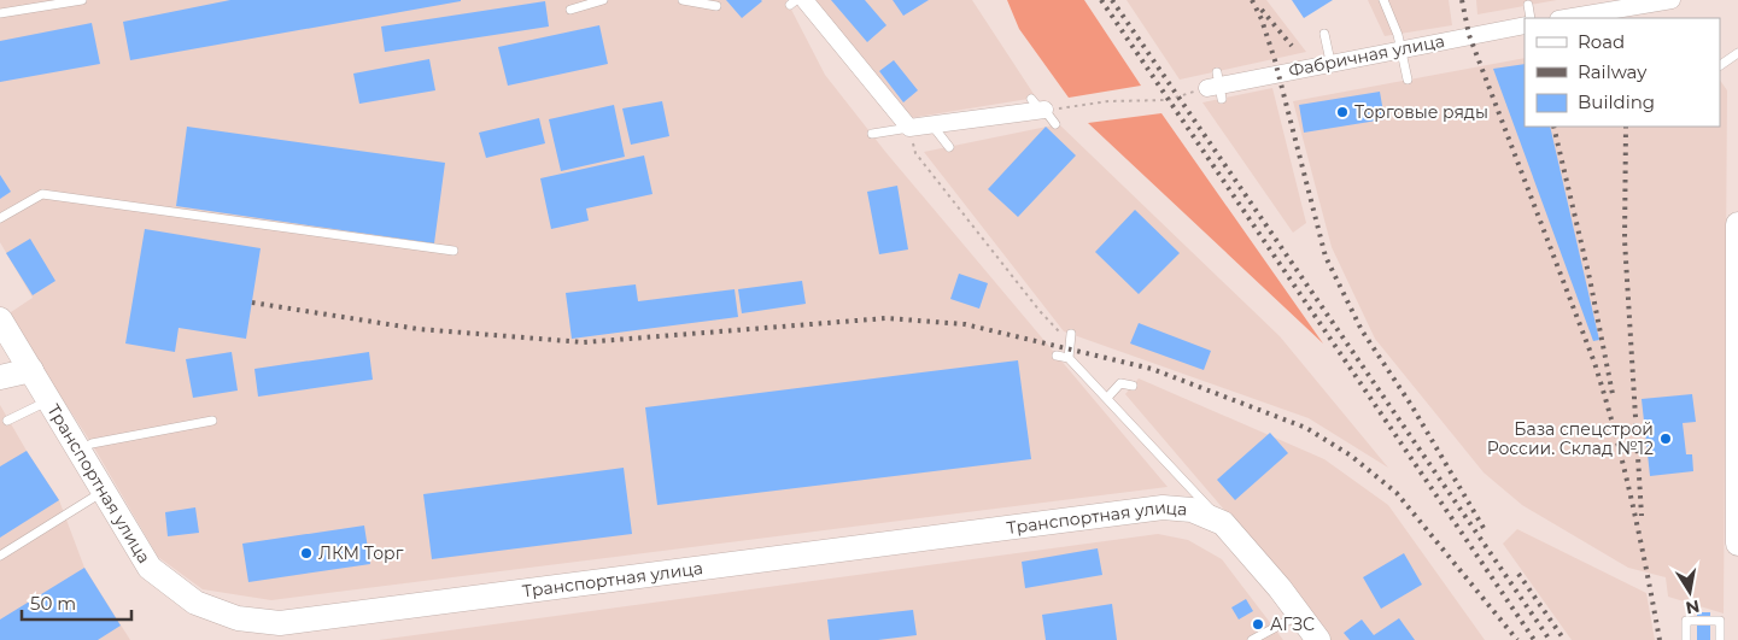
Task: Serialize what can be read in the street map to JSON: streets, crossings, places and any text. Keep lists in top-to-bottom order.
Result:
{
  "streets": {
    "street": ["Фабричная улица", "Транспортная улица"]
  },
  "places": [
    "Торговые ряды",
    "База спецстрой России. Склад №12",
    "ЛКМ Торг",
    "АГЗС"
  ],
  "legend": ["Road", "Railway", "Building"],
  "scale_bar": "50 m",
  "north": "bottom"
}
